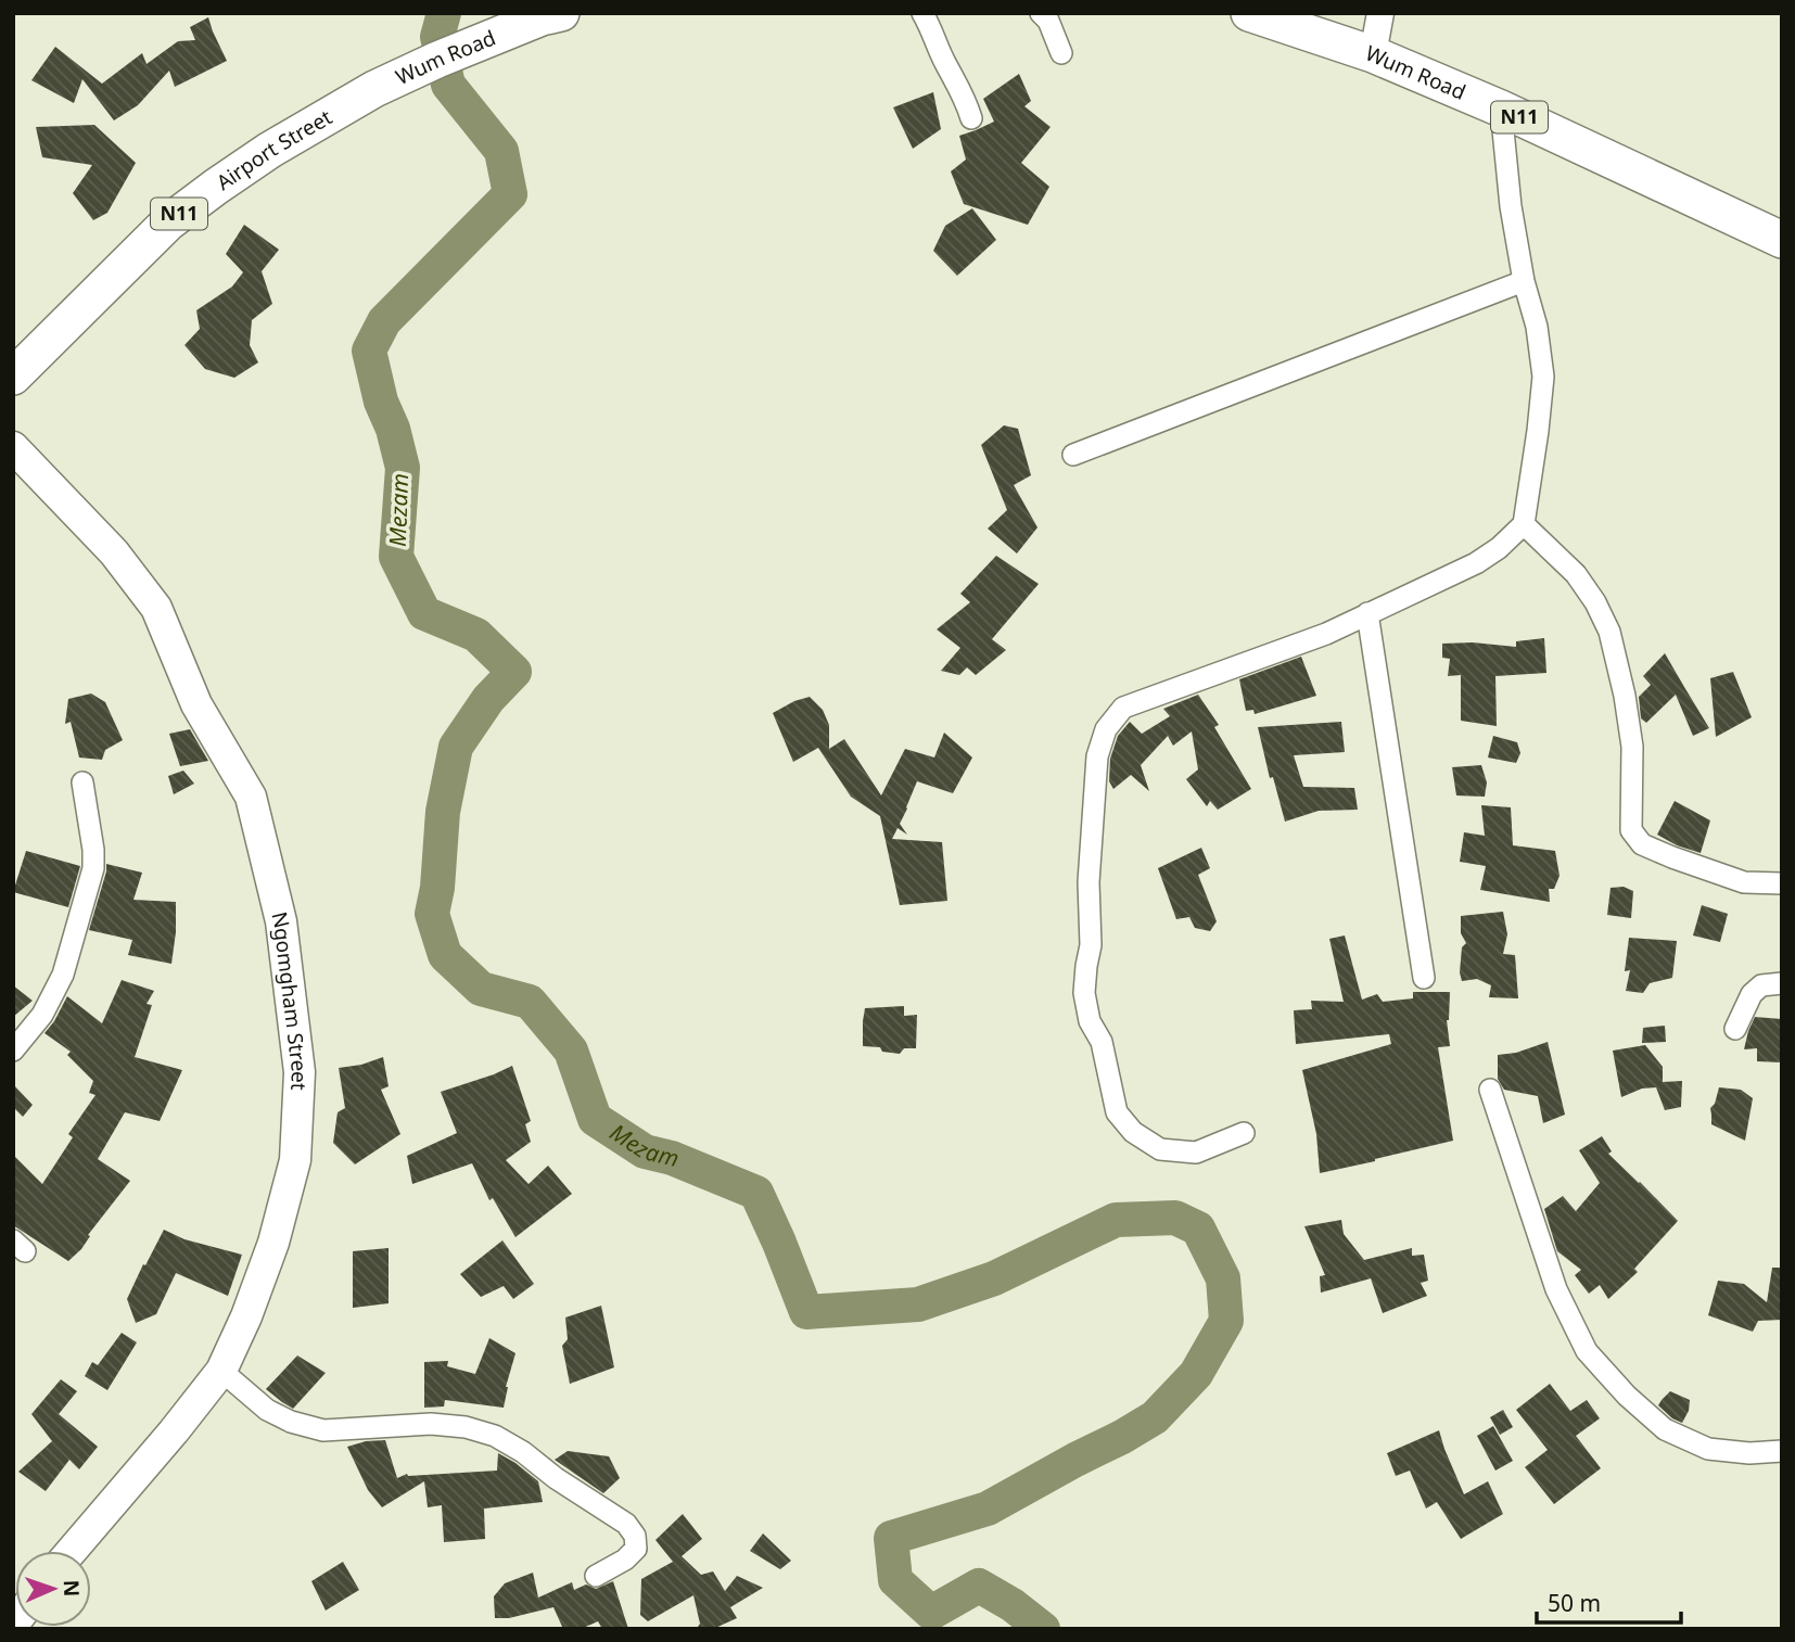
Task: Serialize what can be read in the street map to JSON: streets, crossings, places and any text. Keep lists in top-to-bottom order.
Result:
{
  "streets": {
    "highway": ["Wum Road", "N11", "Airport Street"],
    "main road": ["Ngomgham Street"]
  },
  "crossings": [
    ["Wum Road", "Airport Street"]
  ],
  "water": ["Mezam"],
  "scale_bar": "50 m",
  "north": "right"
}
